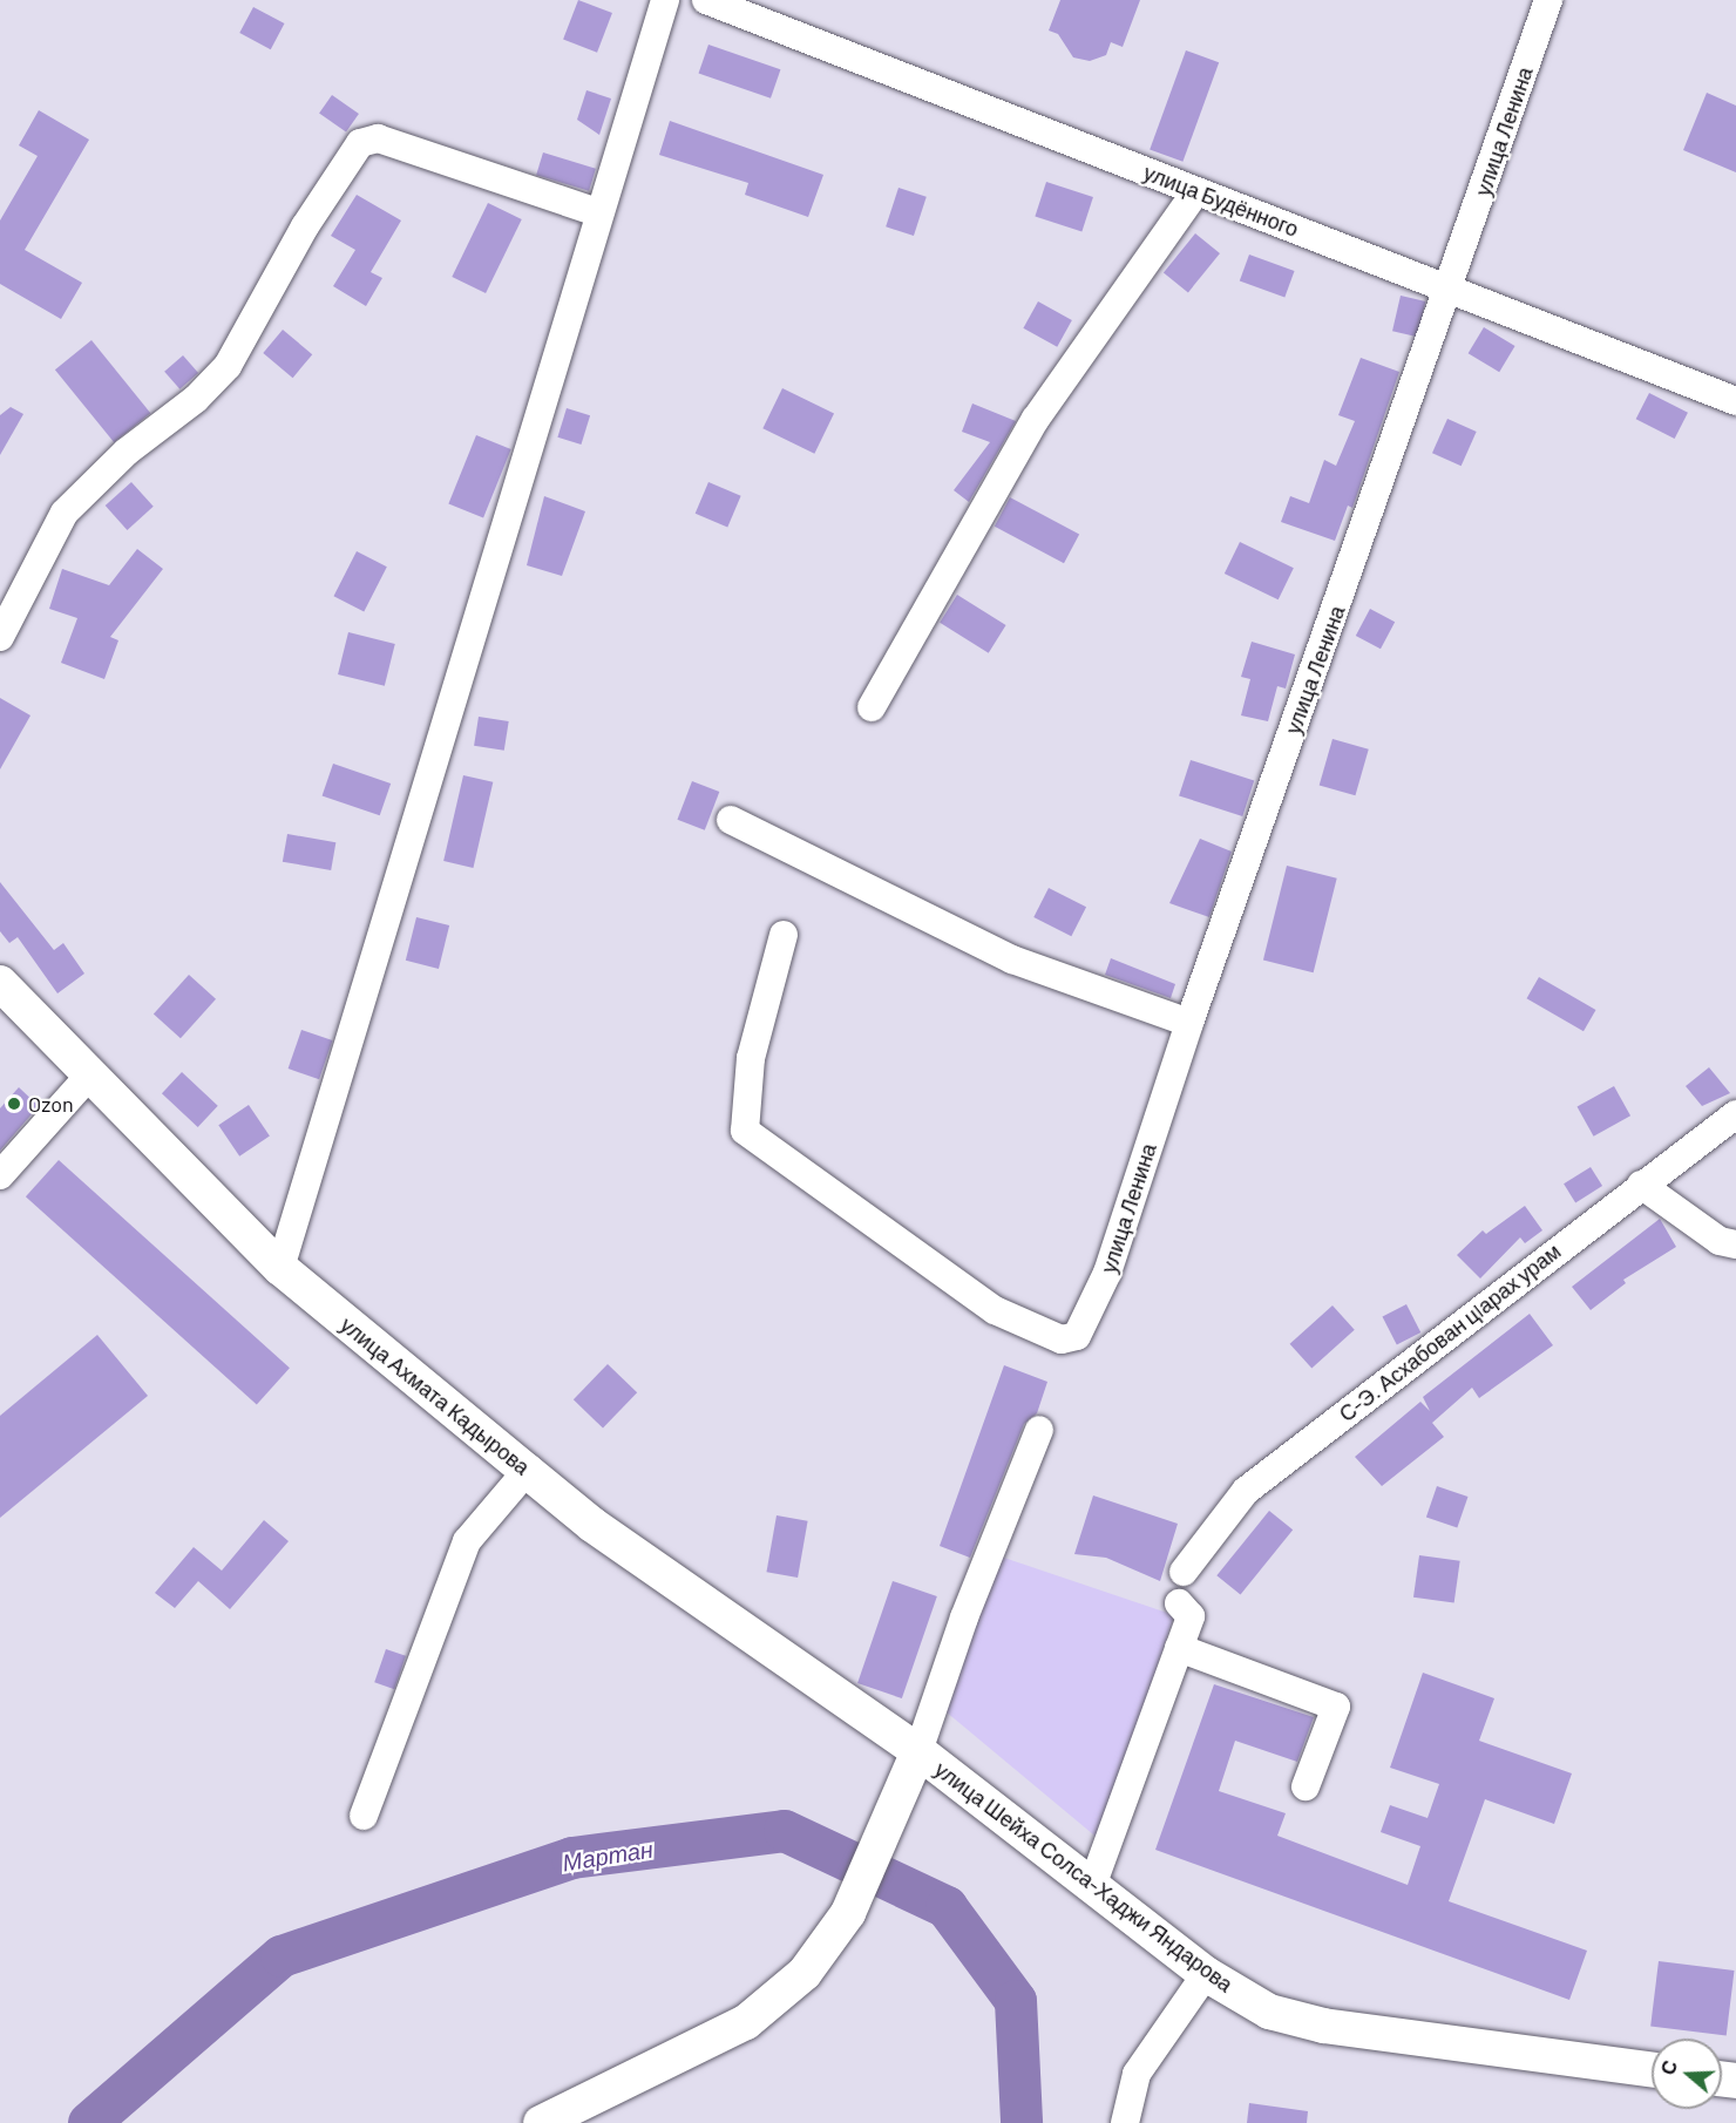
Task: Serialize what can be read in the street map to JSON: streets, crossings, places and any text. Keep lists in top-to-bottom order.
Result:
{
  "streets": {
    "main road": ["улица Ахмата Кадырова", "улица Шейха Солса-Хаджи Яндарова"],
    "street": ["улица Ленина", "улица Будённого", "С-Э. Асхабован цIарах урам"]
  },
  "crossings": [
    ["улица Ленина", "улица Будённого"],
    ["улица Ахмата Кадырова", "улица Шейха Солса-Хаджи Яндарова"]
  ],
  "water": ["Мартан"],
  "places": ["Ozon"],
  "north": "left"
}
